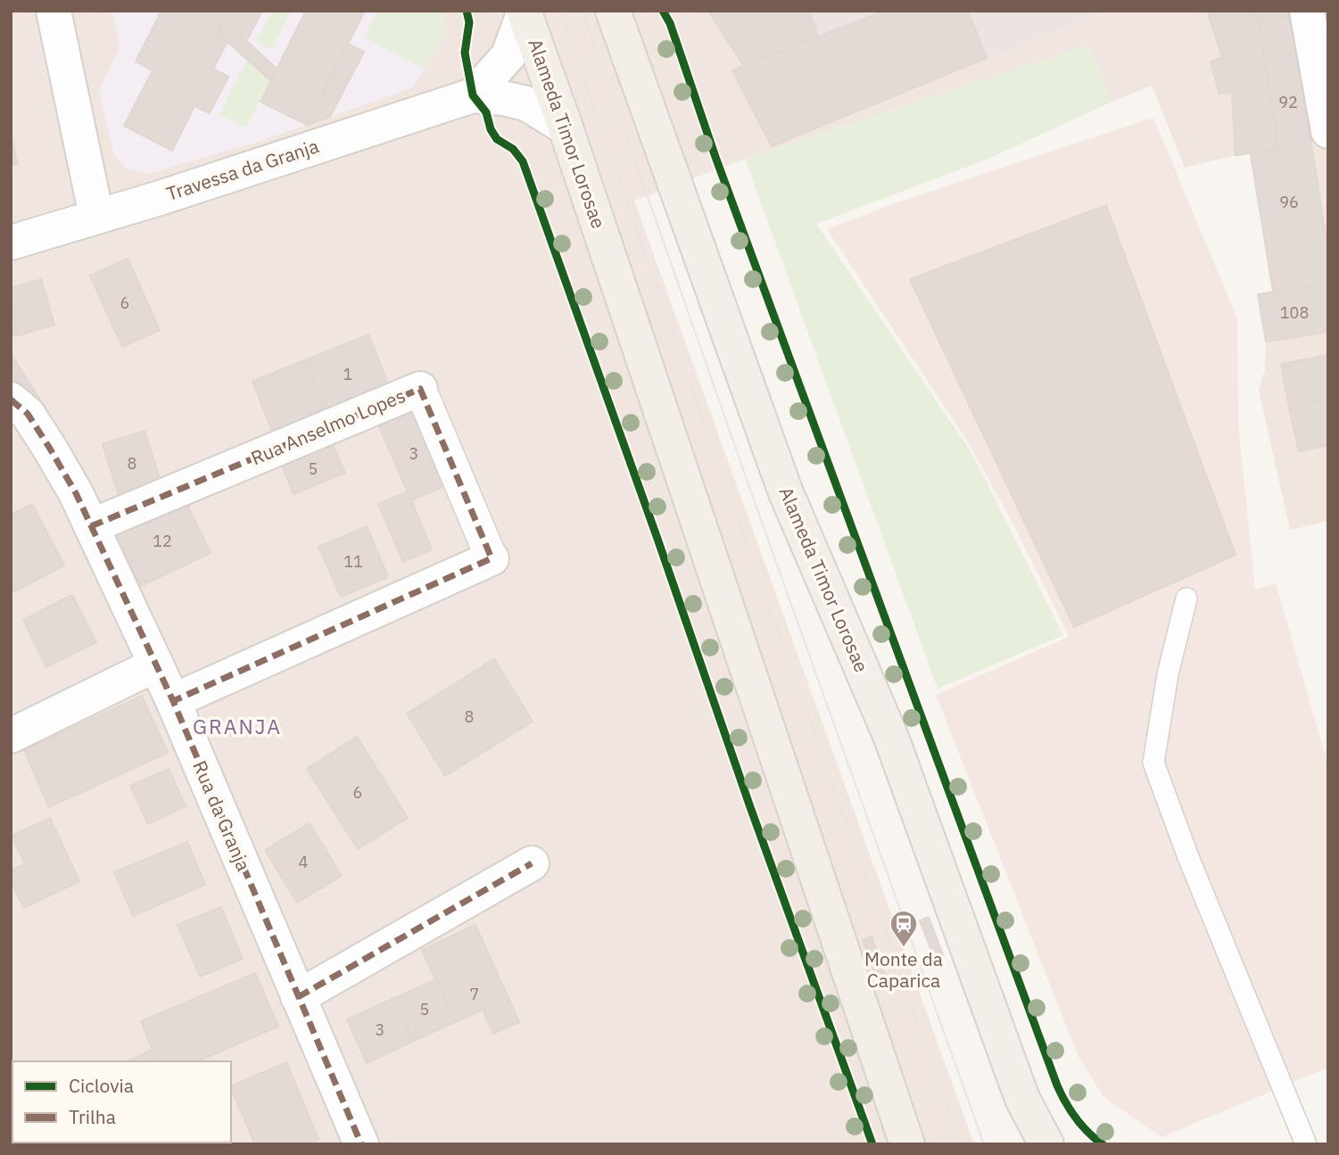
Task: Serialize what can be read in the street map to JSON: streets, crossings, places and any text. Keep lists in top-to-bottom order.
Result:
{
  "streets": {
    "main road": ["Alameda Timor Lorosae"],
    "street": ["Travessa da Granja", "Rua Anselmo Lopes", "Rua da Granja"]
  },
  "crossings": [
    ["Alameda Timor Lorosae", "Travessa da Granja"],
    ["Rua Anselmo Lopes", "Rua da Granja"]
  ],
  "districts": ["GRANJA"],
  "places": {
    "station": ["Monte da Caparica"]
  },
  "house_numbers": [
    "92",
    "96",
    "6",
    "108",
    "1",
    "3",
    "8",
    "5",
    "12",
    "11",
    "8",
    "6",
    "4",
    "7",
    "5",
    "3"
  ],
  "legend": ["Ciclovia", "Trilha"]
}
